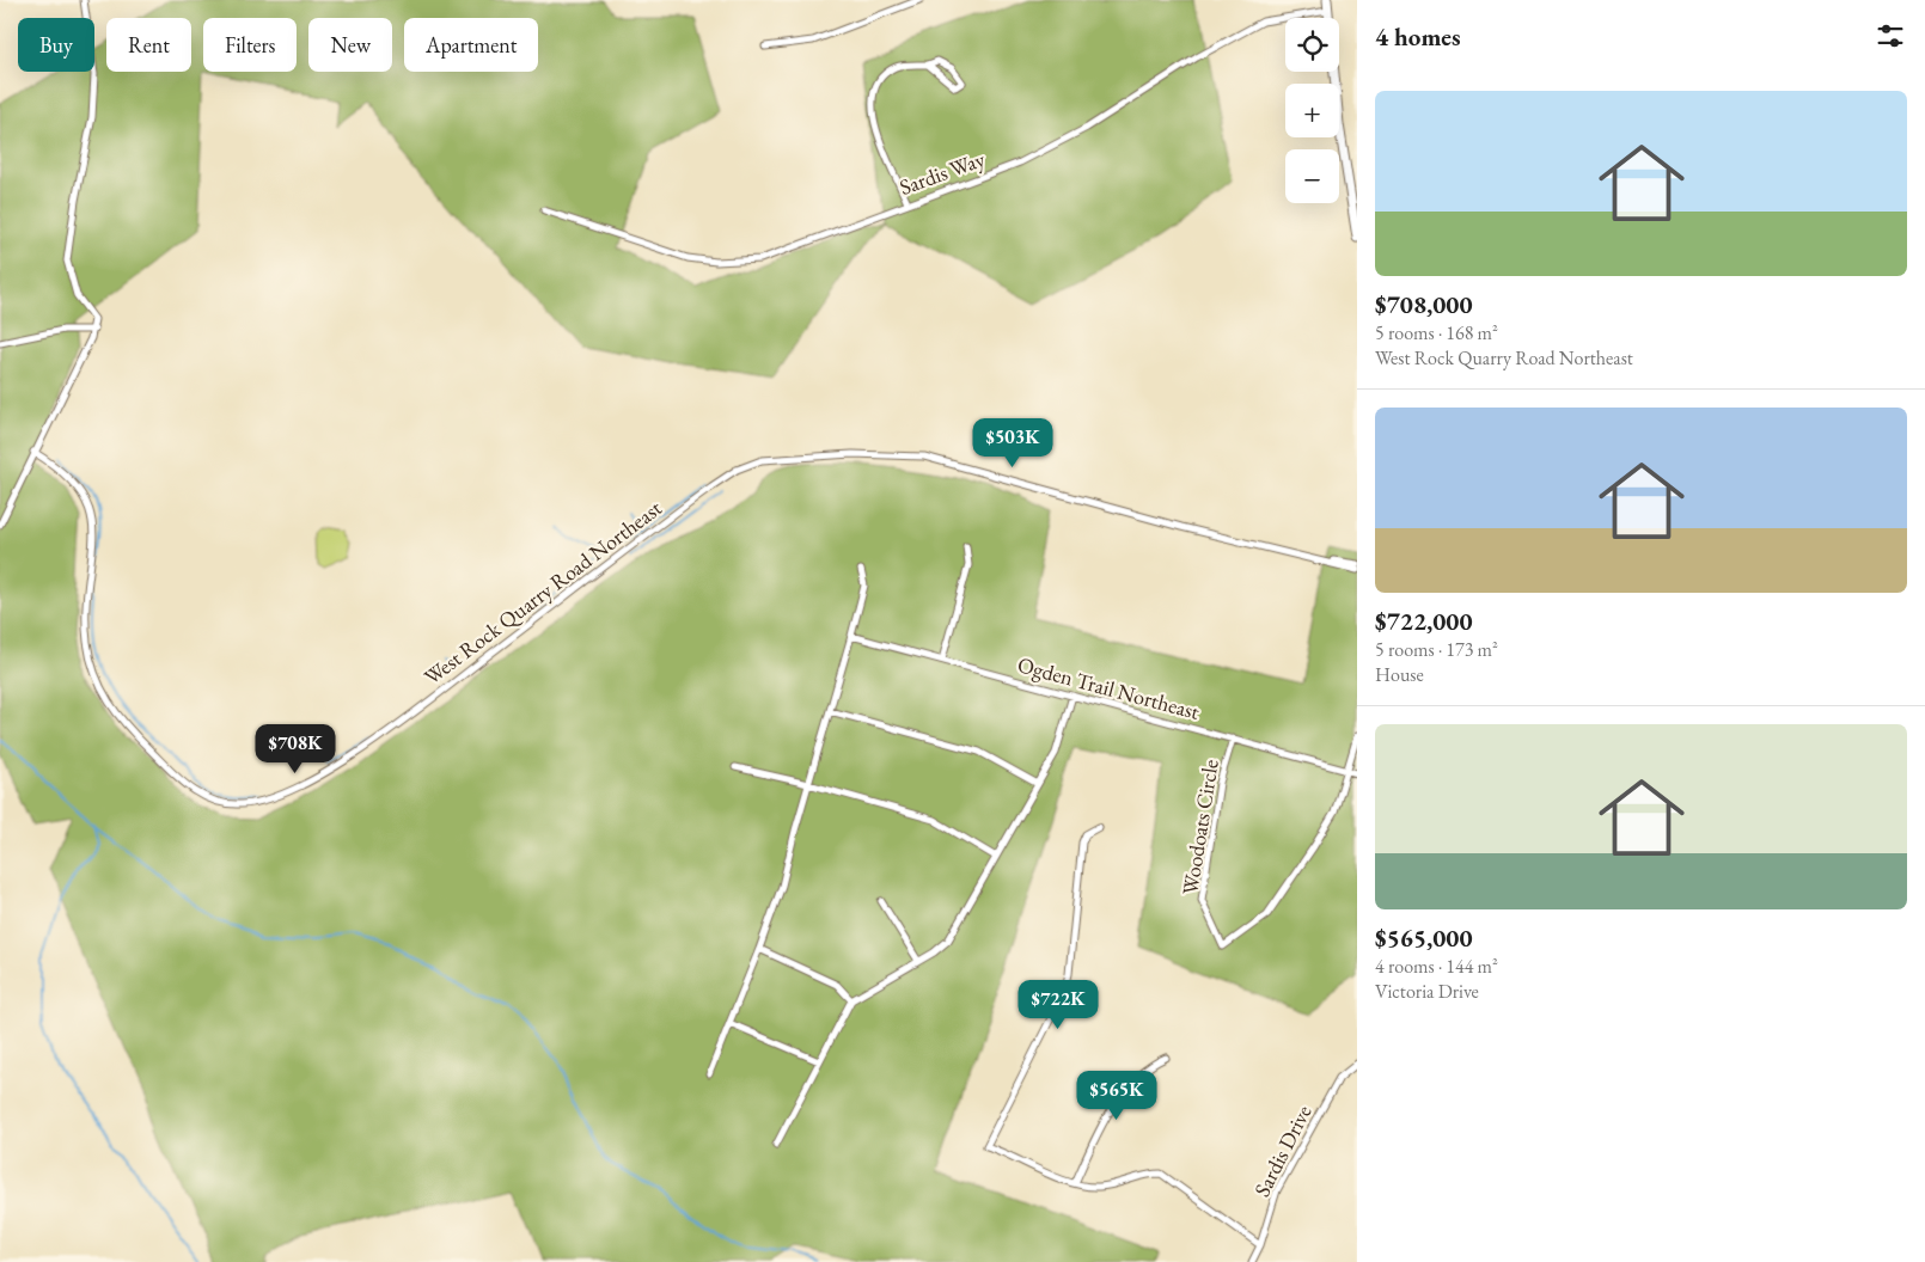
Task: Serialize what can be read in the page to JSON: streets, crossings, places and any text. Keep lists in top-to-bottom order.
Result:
{
  "streets": {
    "street": [
      "Sardis Way",
      "West Rock Quarry Road Northeast",
      "Ogden Trail Northeast",
      "Woodoats Circle",
      "Sardis Drive"
    ]
  },
  "crossings": [
    ["Ogden Trail Northeast", "Woodoats Circle"]
  ],
  "page": {
    "heading": "4 homes",
    "map_buttons": ["+", "−"],
    "chip": [
      "Buy",
      "Rent",
      "Filters",
      "New",
      "Apartment"
    ],
    "list": [
      {
        "name": "$708,000",
        "note": "5 rooms · 168 m² · West Rock Quarry Road Northeast"
      },
      {
        "name": "$722,000",
        "note": "5 rooms · 173 m² · House"
      },
      {
        "name": "$565,000",
        "note": "4 rooms · 144 m² · Victoria Drive"
      }
    ],
    "price": [
      "$503K",
      "$708K",
      "$722K",
      "$565K"
    ]
  }
}
